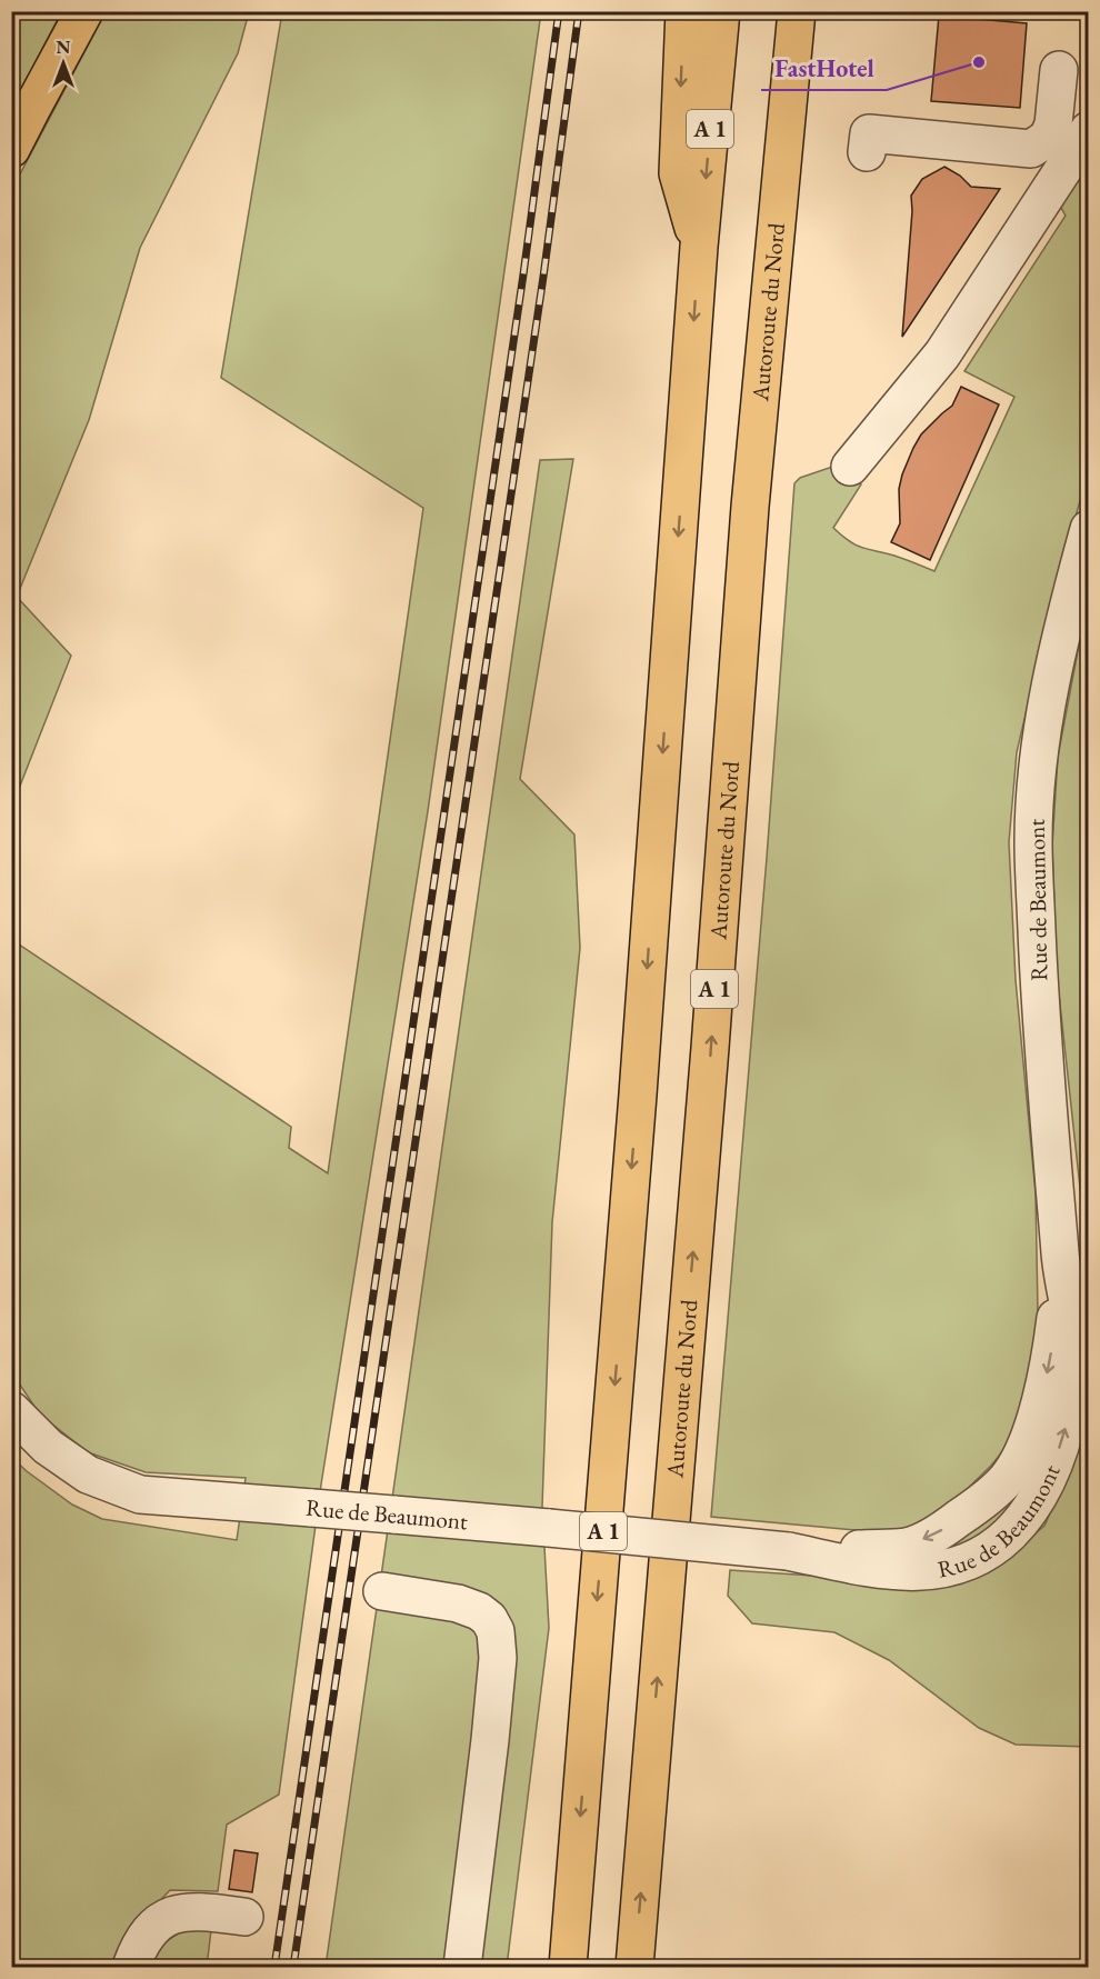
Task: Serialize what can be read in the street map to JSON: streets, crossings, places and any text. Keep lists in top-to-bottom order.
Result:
{
  "streets": {
    "highway": ["A 1", "Autoroute du Nord"],
    "street": ["Rue de Beaumont"]
  },
  "places": ["FastHotel"],
  "north": "top"
}
